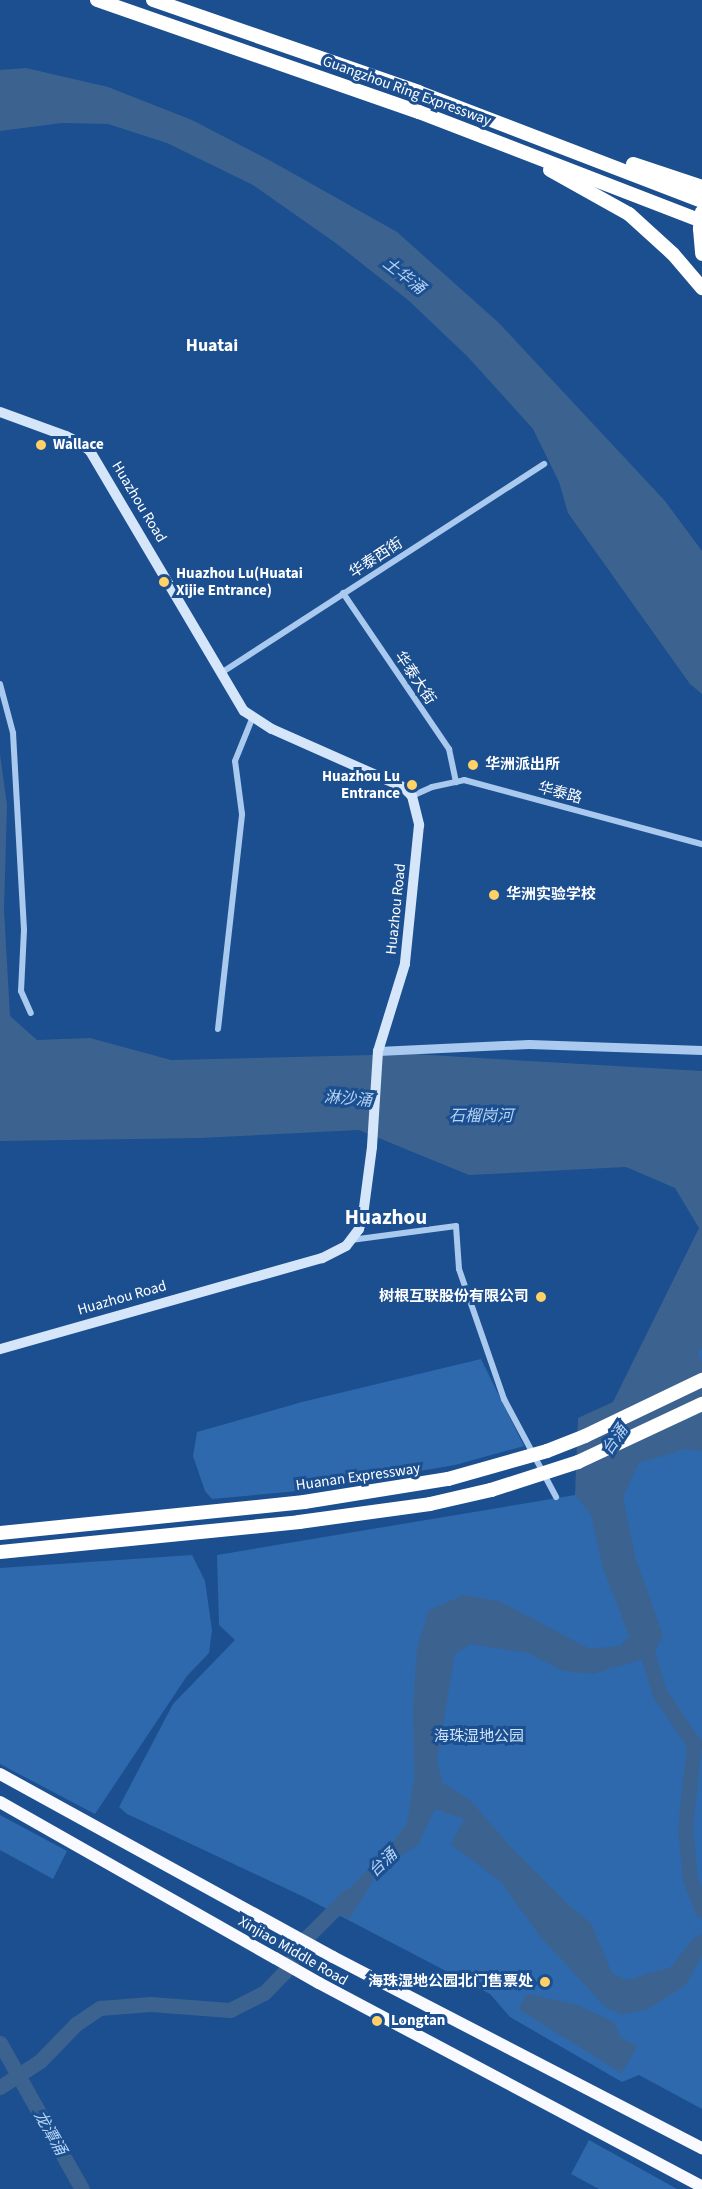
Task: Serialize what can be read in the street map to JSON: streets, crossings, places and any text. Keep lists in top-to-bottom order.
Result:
{
  "streets": {
    "highway": ["Guangzhou Ring Expressway", "Huanan Expressway", "Xinjiao Middle Road"],
    "main road": ["Huazhou Road"],
    "street": ["华泰西街", "华泰大街", "华泰路"]
  },
  "crossings": [
    ["Huazhou Road", "华泰西街"],
    ["Huazhou Road", "华泰路"],
    ["华泰西街", "华泰大街"],
    ["华泰大街", "华泰路"]
  ],
  "districts": ["Huatai", "Huazhou"],
  "water": [
    "土华涌",
    "淋沙涌",
    "石榴岗河",
    "台涌",
    "龙潭涌"
  ],
  "parks": ["海珠湿地公园"],
  "places": [
    "Wallace",
    "Huazhou Lu(Huatai Xijie Entrance)",
    "华洲派出所",
    "Huazhou Lu Entrance",
    "华洲实验学校",
    "树根互联股份有限公司",
    "海珠湿地公园北门售票处",
    "Longtan"
  ]
}
